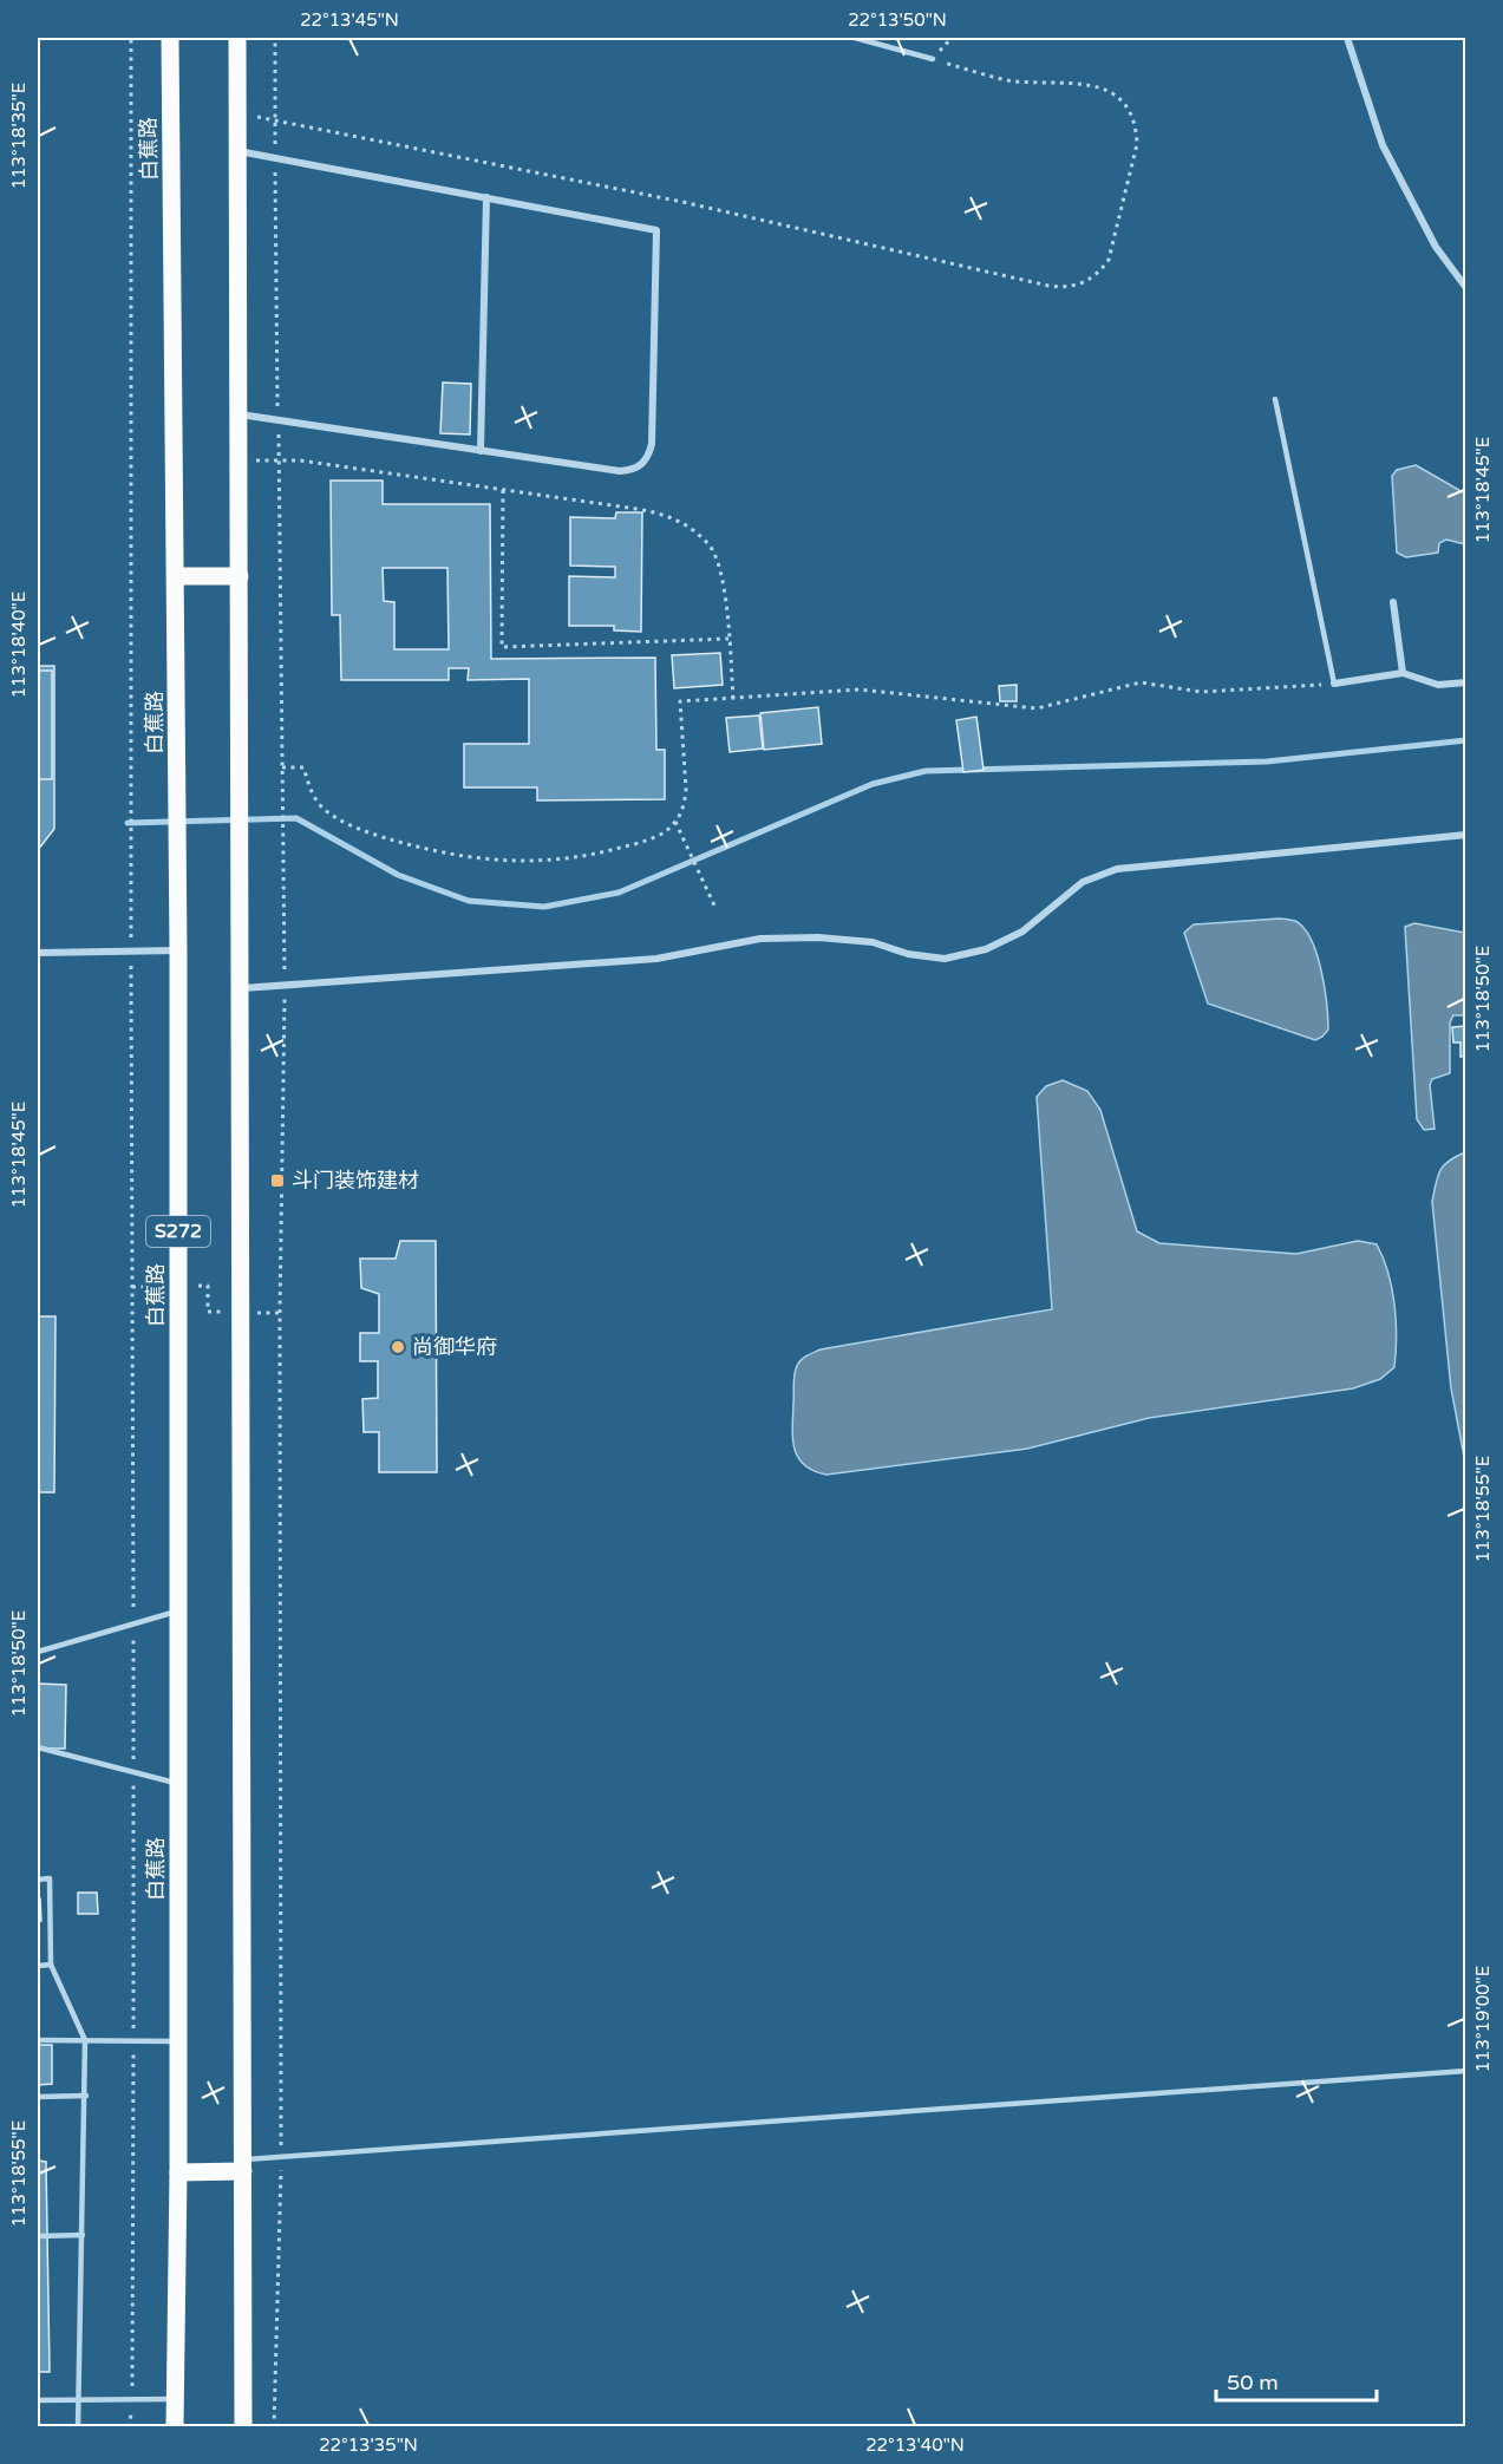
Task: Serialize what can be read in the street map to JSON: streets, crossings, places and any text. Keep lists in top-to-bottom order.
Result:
{
  "streets": {
    "main road": ["白蕉路", "S272"]
  },
  "places": {
    "transit": ["斗门装饰建材"],
    "other": ["尚御华府"]
  },
  "scale_bar": "50 m",
  "coordinates": [
    "22°13'45\"N",
    "22°13'50\"N",
    "113°18'35\"E",
    "113°18'45\"E",
    "113°18'40\"E",
    "113°18'50\"E",
    "113°18'55\"E",
    "113°19'00\"E",
    "22°13'35\"N",
    "22°13'40\"N"
  ]
}
